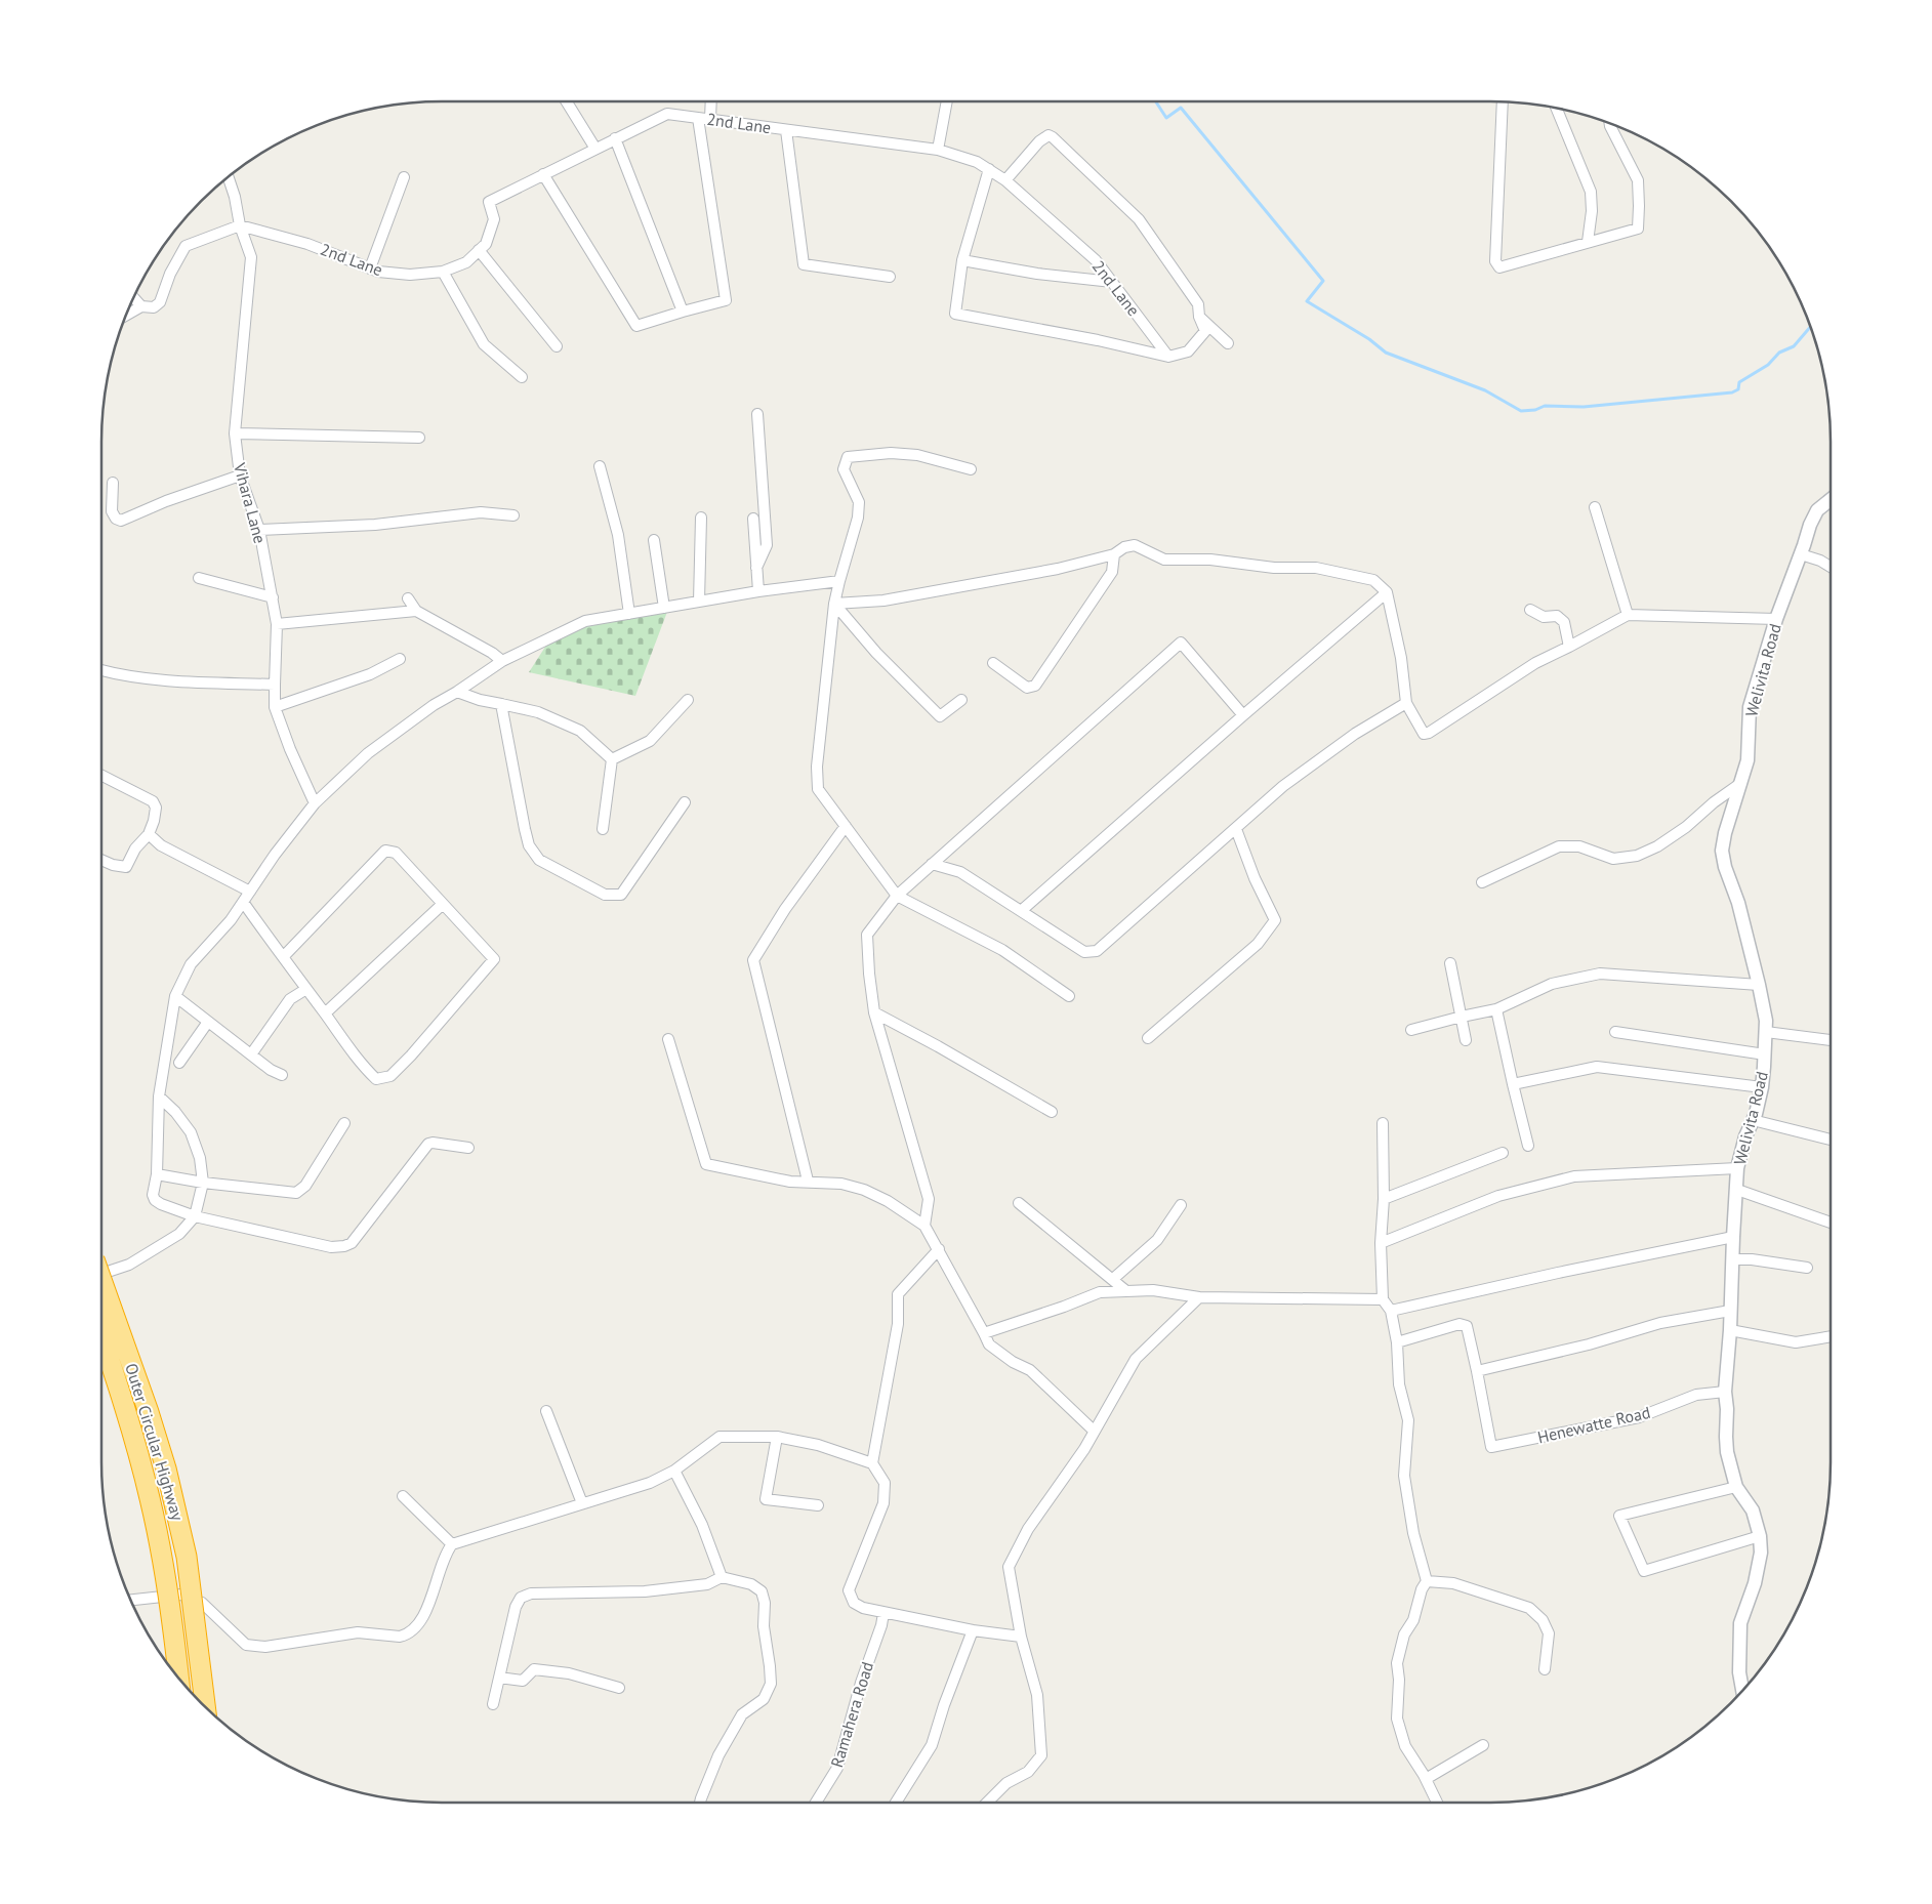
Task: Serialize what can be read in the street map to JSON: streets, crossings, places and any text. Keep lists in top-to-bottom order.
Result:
{
  "streets": {
    "highway": ["Outer Circular Highway"],
    "street": [
      "2nd Lane",
      "Vihara Lane",
      "Welivita Road",
      "Henewatte Road",
      "Ramahera Road"
    ]
  },
  "crossings": [
    ["2nd Lane", "Vihara Lane"],
    ["Welivita Road", "Henewatte Road"]
  ]
}
